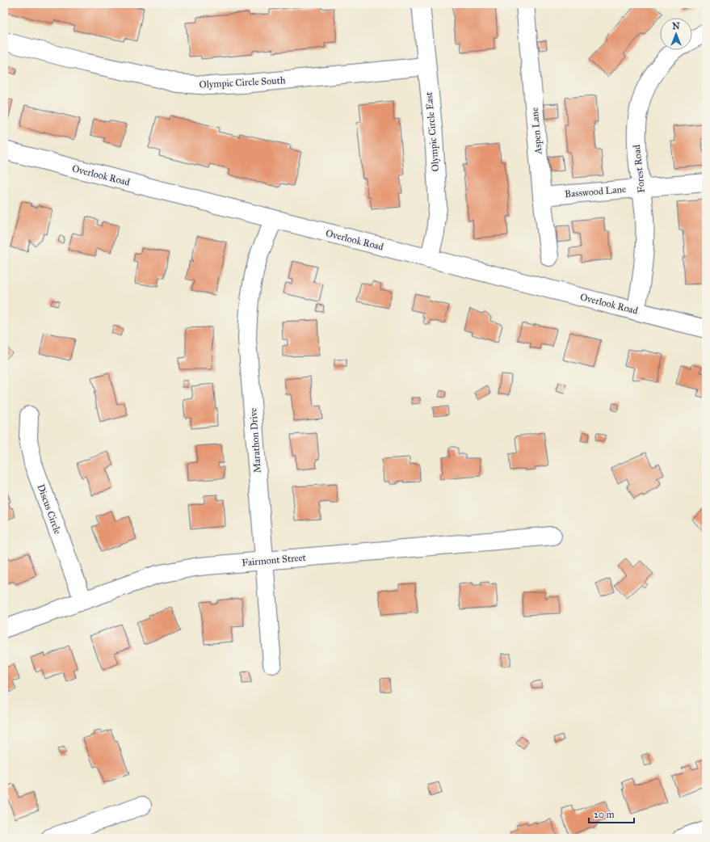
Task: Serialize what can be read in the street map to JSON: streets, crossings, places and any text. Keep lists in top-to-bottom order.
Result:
{
  "streets": {
    "street": [
      "Olympic Circle South",
      "Aspen Lane",
      "Olympic Circle East",
      "Forest Road",
      "Overlook Road",
      "Basswood Lane",
      "Marathon Drive",
      "Discus Circle",
      "Fairmont Street"
    ]
  },
  "crossings": [
    ["Olympic Circle South", "Olympic Circle East"],
    ["Aspen Lane", "Basswood Lane"],
    ["Olympic Circle East", "Overlook Road"],
    ["Forest Road", "Overlook Road"],
    ["Forest Road", "Basswood Lane"],
    ["Overlook Road", "Marathon Drive"],
    ["Marathon Drive", "Fairmont Street"],
    ["Discus Circle", "Fairmont Street"]
  ],
  "scale_bar": "20 m",
  "north": "top"
}
